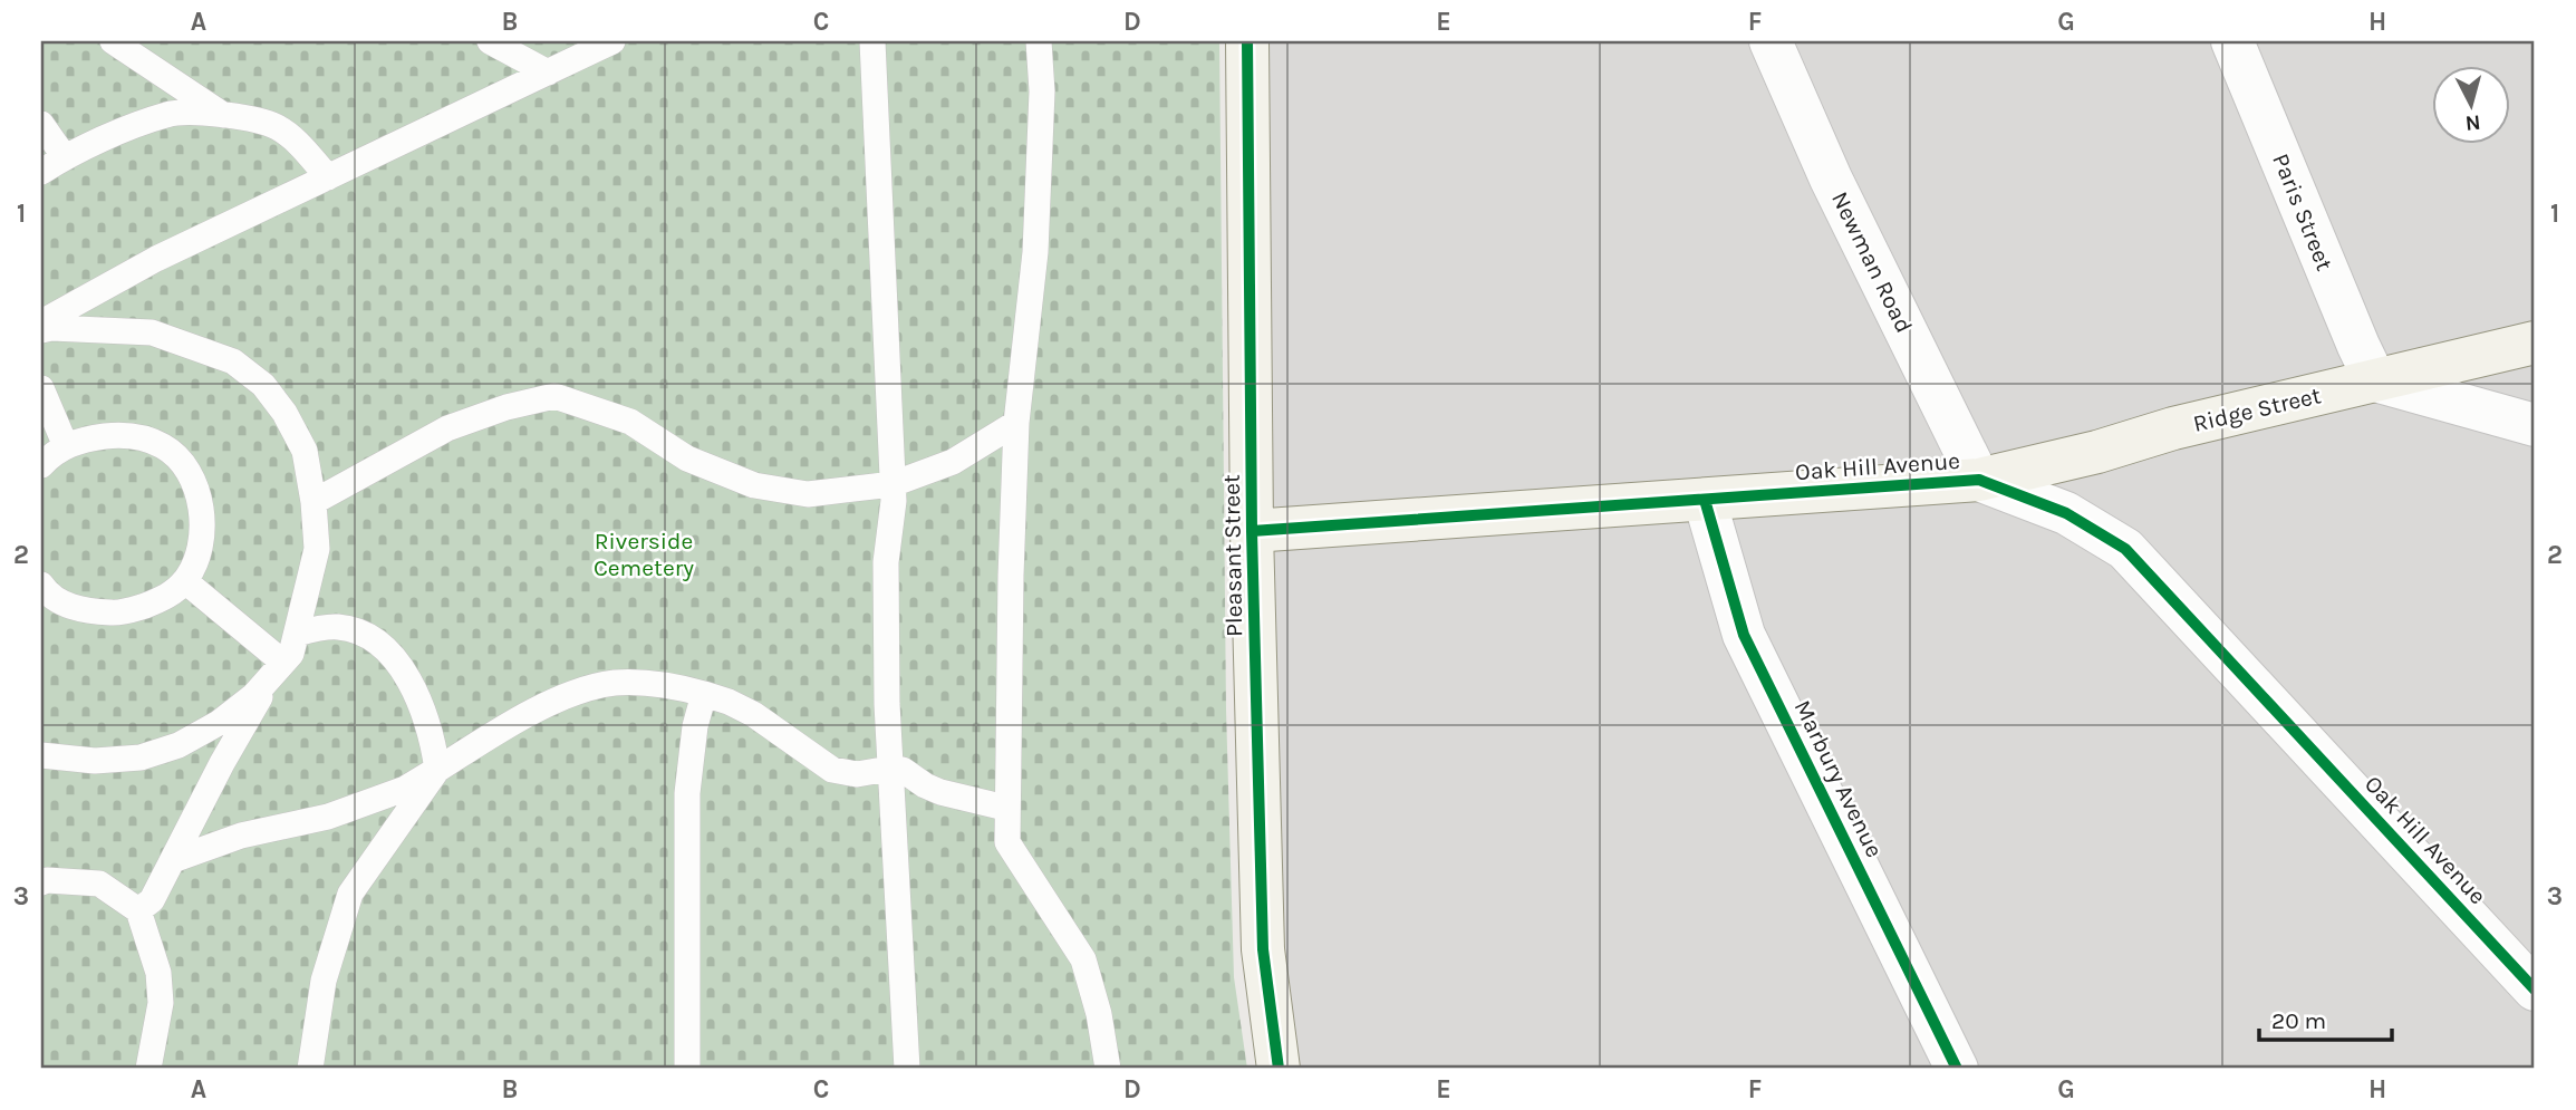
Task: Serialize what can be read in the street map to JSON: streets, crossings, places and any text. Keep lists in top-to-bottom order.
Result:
{
  "streets": {
    "street": [
      "Paris Street",
      "Newman Road",
      "Ridge Street",
      "Oak Hill Avenue",
      "Pleasant Street",
      "Marbury Avenue"
    ]
  },
  "crossings": [
    ["Paris Street", "Ridge Street"],
    ["Newman Road", "Ridge Street"],
    ["Newman Road", "Oak Hill Avenue"],
    ["Ridge Street", "Oak Hill Avenue"],
    ["Oak Hill Avenue", "Pleasant Street"],
    ["Oak Hill Avenue", "Marbury Avenue"]
  ],
  "parks": ["Riverside Cemetery"],
  "scale_bar": "20 m",
  "north": "bottom",
  "grid": {
    "columns": [
      "A",
      "B",
      "C",
      "D",
      "E",
      "F",
      "G",
      "H"
    ],
    "rows": ["1", "2", "3"]
  }
}
